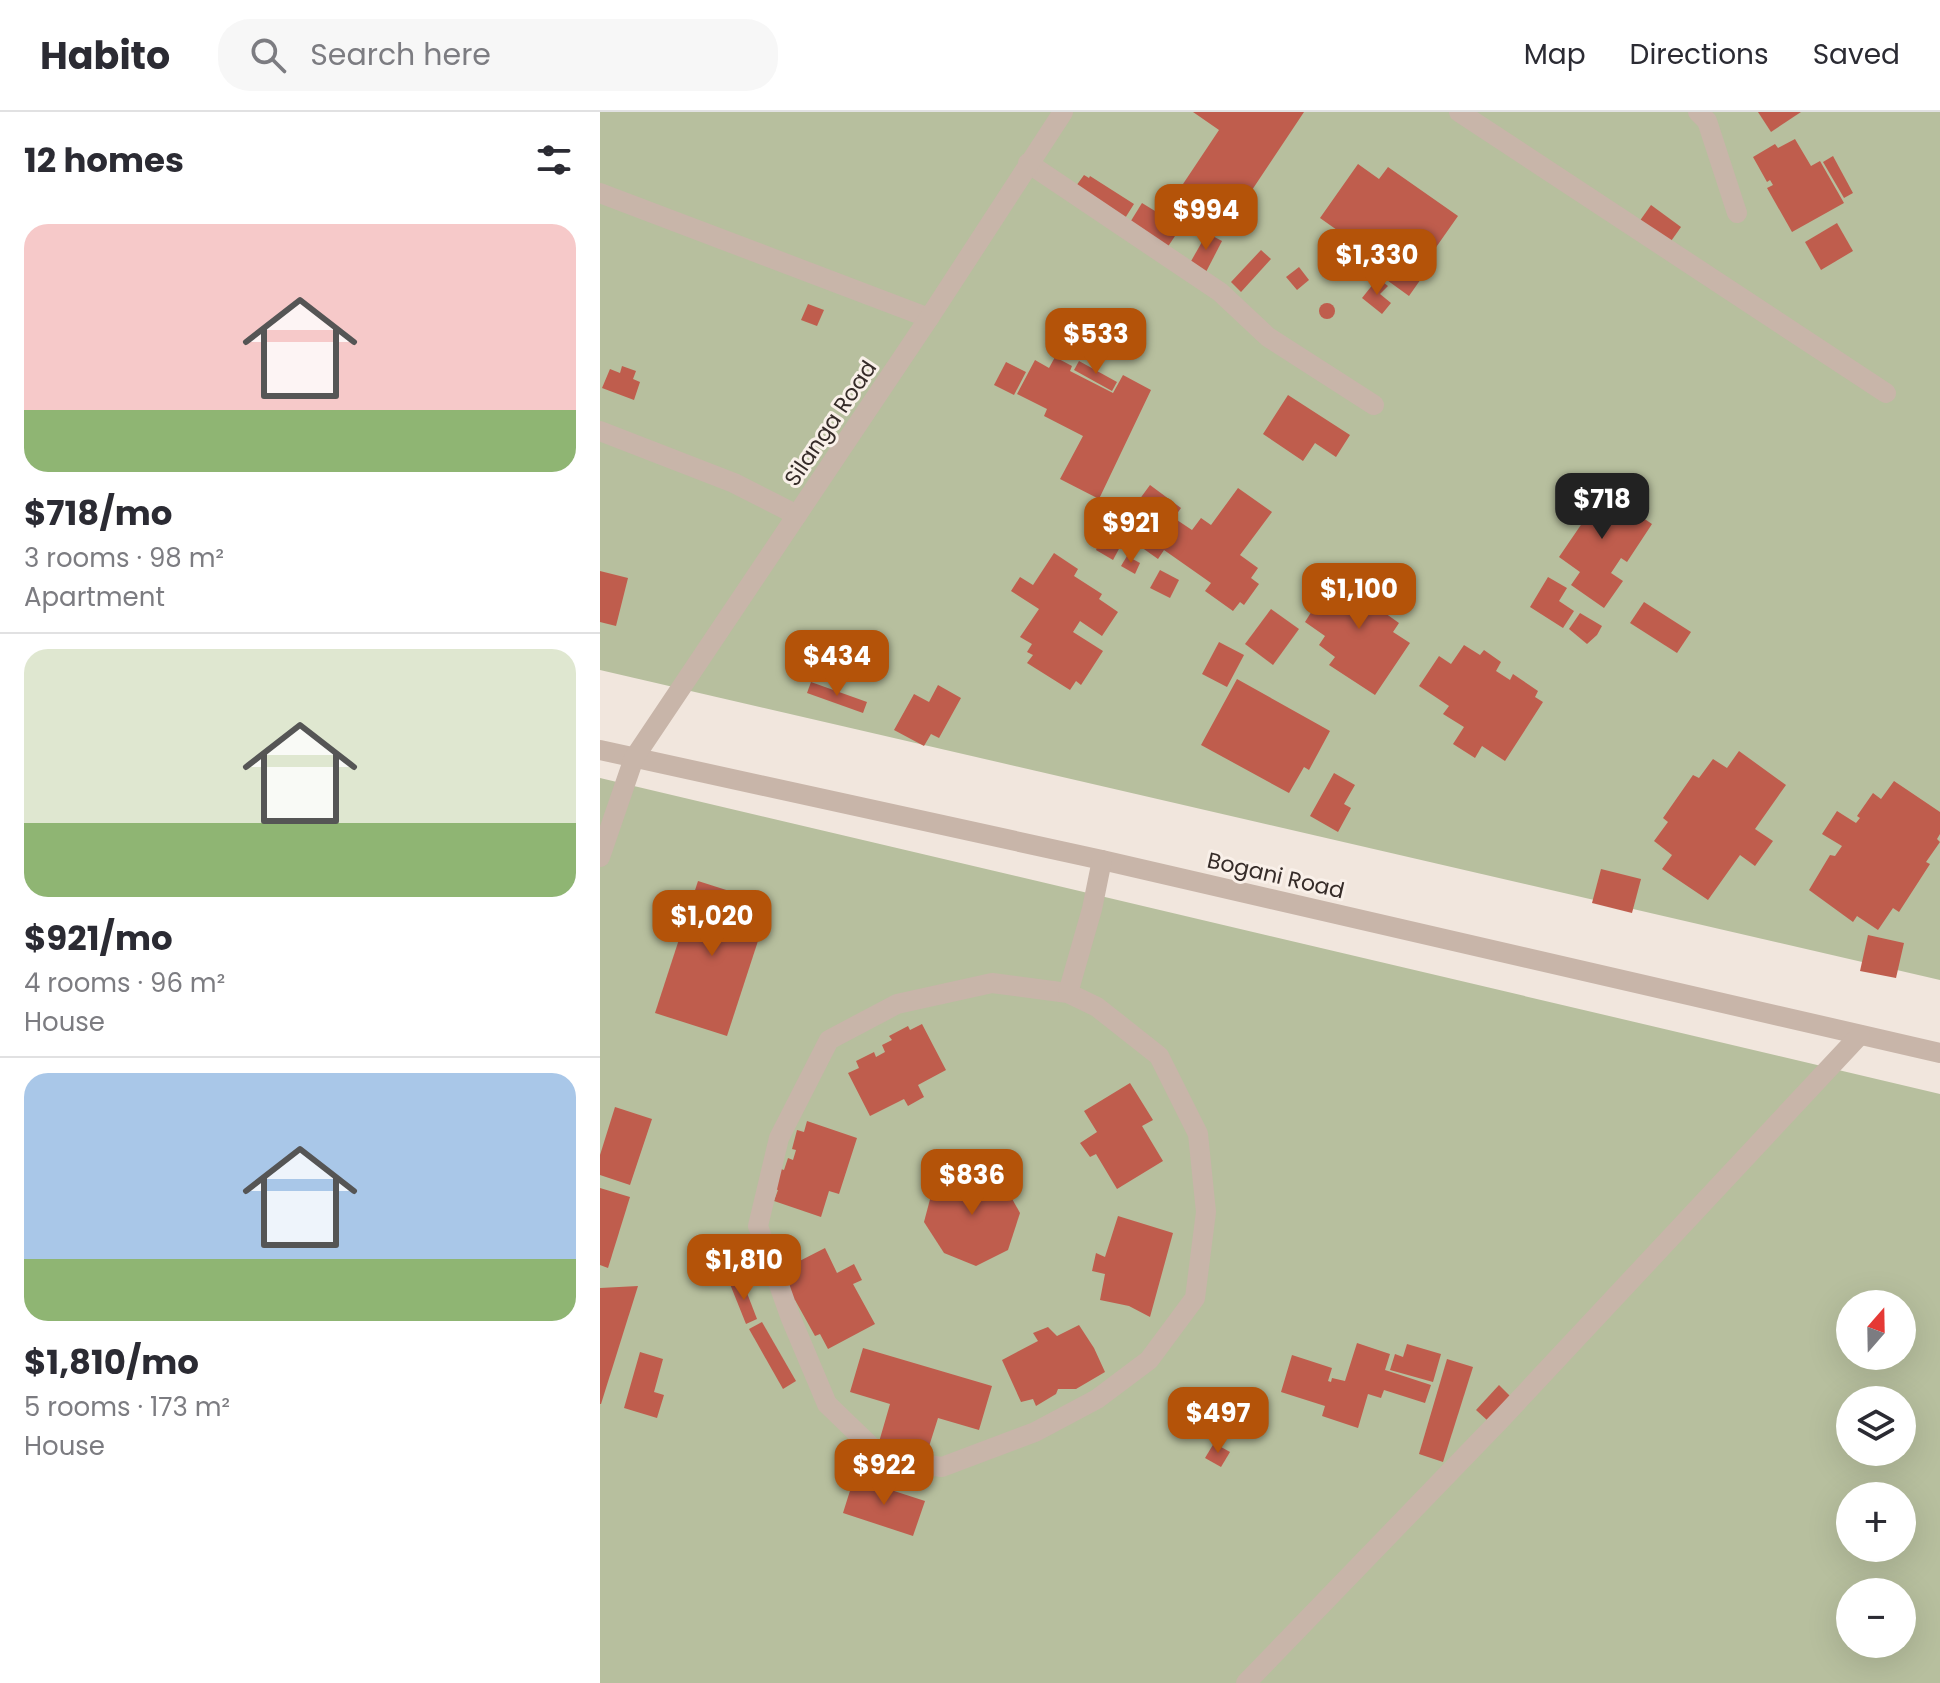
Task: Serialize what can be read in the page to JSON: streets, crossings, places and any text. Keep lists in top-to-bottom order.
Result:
{
  "streets": {
    "street": ["Silanga Road", "Bogani Road"]
  },
  "crossings": [
    ["Silanga Road", "Bogani Road"]
  ],
  "north": "top",
  "page": {
    "header": "Habito",
    "search": "Search here",
    "nav": ["Map", "Directions", "Saved"],
    "heading": "12 homes",
    "price": [
      "$994",
      "$1,330",
      "$533",
      "$718",
      "$921",
      "$1,100",
      "$434",
      "$1,020",
      "$836",
      "$1,810",
      "$497",
      "$922"
    ],
    "list": [
      {
        "name": "$718/mo",
        "note": "3 rooms · 98 m² · Apartment"
      },
      {
        "name": "$921/mo",
        "note": "4 rooms · 96 m² · House"
      },
      {
        "name": "$1,810/mo",
        "note": "5 rooms · 173 m² · House"
      }
    ],
    "map_buttons": ["+", "−"]
  }
}
